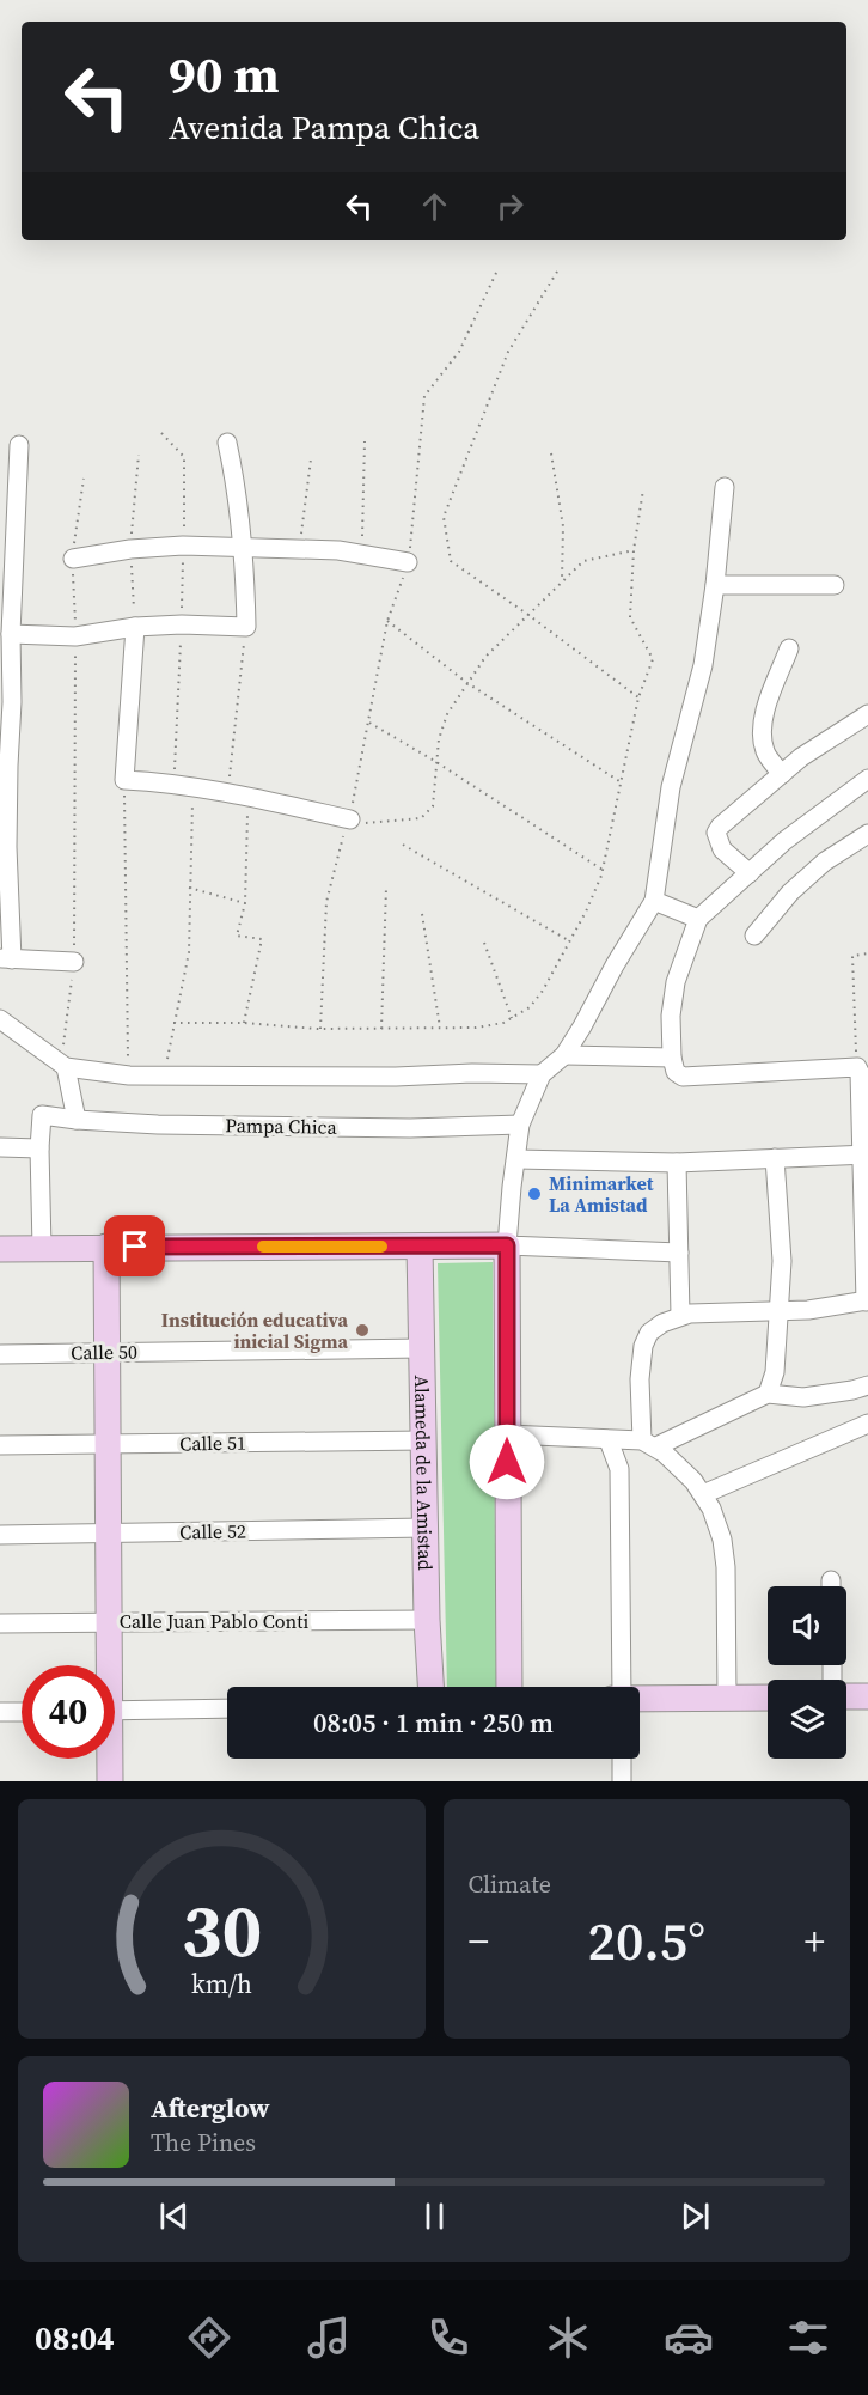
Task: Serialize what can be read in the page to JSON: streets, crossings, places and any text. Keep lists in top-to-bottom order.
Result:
{
  "streets": {
    "street": [
      "Pampa Chica",
      "Calle 50",
      "Calle 51",
      "Alameda de la Amistad",
      "Calle 52",
      "Calle Juan Pablo Conti"
    ]
  },
  "crossings": [
    ["Calle 50", "Alameda de la Amistad"],
    ["Calle 51", "Alameda de la Amistad"],
    ["Alameda de la Amistad", "Calle 52"],
    ["Alameda de la Amistad", "Calle Juan Pablo Conti"]
  ],
  "places": ["Minimarket La Amistad", "Institución educativa inicial Sigma"],
  "page": {
    "turn": ["90 m", "Avenida Pampa Chica"],
    "limit": "40",
    "trip": "08:05 · 1 min · 250 m",
    "tile": "Climate",
    "heat": ["−", "20.5°", "+"],
    "song": ["Afterglow", "The Pines"],
    "tabs": "08:04",
    "gauge": ["30", "km/h"]
  }
}
